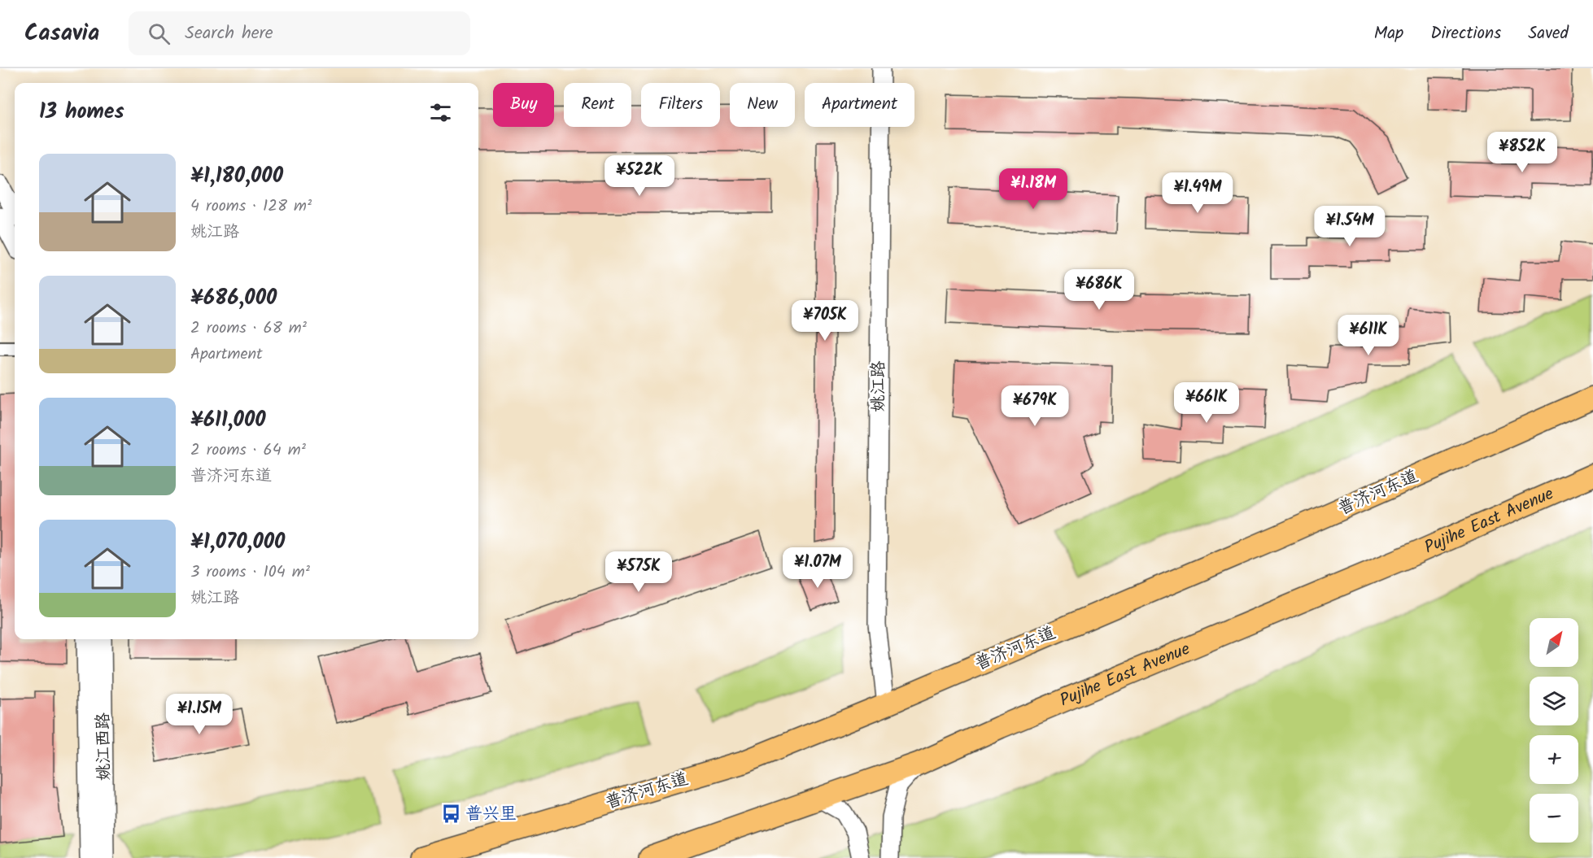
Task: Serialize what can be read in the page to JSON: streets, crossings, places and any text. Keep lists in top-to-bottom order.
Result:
{
  "streets": {
    "main road": ["普济河东道", "Pujihe East Avenue"],
    "street": ["姚江路", "姚江西路"]
  },
  "crossings": [
    ["姚江路", "普济河东道"]
  ],
  "places": {
    "bus stop": ["普兴里"]
  },
  "north": "top right",
  "page": {
    "header": "Casavia",
    "search": "Search here",
    "nav": ["Map", "Directions", "Saved"],
    "chip": [
      "Buy",
      "Rent",
      "Filters",
      "New",
      "Apartment"
    ],
    "heading": "13 homes",
    "price": [
      "¥852K",
      "¥522K",
      "¥1.18M",
      "¥1.49M",
      "¥1.54M",
      "¥686K",
      "¥705K",
      "¥611K",
      "¥661K",
      "¥679K",
      "¥1.07M",
      "¥575K",
      "¥1.15M"
    ],
    "list": [
      {
        "name": "¥1,180,000",
        "note": "4 rooms · 128 m² · 姚江路"
      },
      {
        "name": "¥686,000",
        "note": "2 rooms · 68 m² · Apartment"
      },
      {
        "name": "¥611,000",
        "note": "2 rooms · 64 m² · 普济河东道"
      },
      {
        "name": "¥1,070,000",
        "note": "3 rooms · 104 m² · 姚江路"
      }
    ],
    "map_buttons": ["+", "−"]
  }
}
